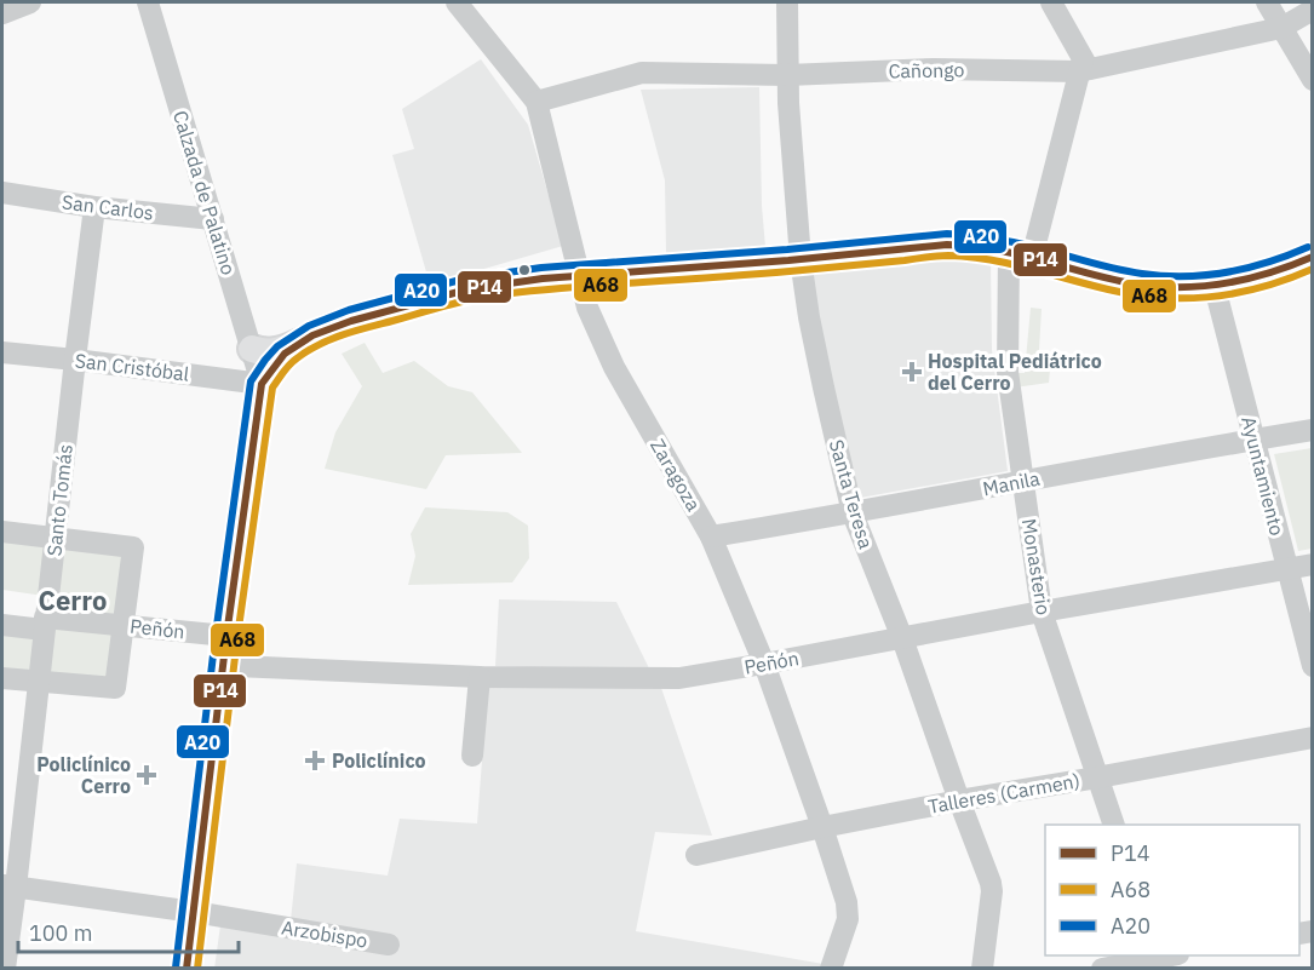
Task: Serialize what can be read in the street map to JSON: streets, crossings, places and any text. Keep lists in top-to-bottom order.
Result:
{
  "streets": {
    "street": [
      "Cañongo",
      "Calzada de Palatino",
      "San Carlos",
      "San Cristóbal",
      "Zaragoza",
      "Ayuntamiento",
      "Manila",
      "Santa Teresa",
      "Santo Tomás",
      "Monasterio",
      "Peñón",
      "Talleres (Carmen)",
      "Arzobispo"
    ]
  },
  "crossings": [
    ["Cañongo", "Zaragoza"],
    ["Cañongo", "Santa Teresa"],
    ["Cañongo", "Monasterio"],
    ["Calzada de Palatino", "San Carlos"],
    ["Calzada de Palatino", "San Cristóbal"],
    ["San Carlos", "Santo Tomás"],
    ["San Cristóbal", "Santo Tomás"],
    ["Zaragoza", "Manila"],
    ["Zaragoza", "Peñón"],
    ["Zaragoza", "Talleres (Carmen)"],
    ["Ayuntamiento", "Manila"],
    ["Ayuntamiento", "Peñón"],
    ["Manila", "Santa Teresa"],
    ["Manila", "Monasterio"],
    ["Santa Teresa", "Peñón"],
    ["Santa Teresa", "Talleres (Carmen)"],
    ["Santo Tomás", "Peñón"],
    ["Santo Tomás", "Arzobispo"],
    ["Monasterio", "Peñón"],
    ["Monasterio", "Talleres (Carmen)"]
  ],
  "districts": ["Cerro"],
  "places": {
    "health": ["Hospital Pediátrico del Cerro", "Policlínico", "Policlínico Cerro"]
  },
  "lines": ["transit line A20", "transit line P14", "transit line A68"],
  "legend": ["P14", "A68", "A20"],
  "scale_bar": "100 m"
}
